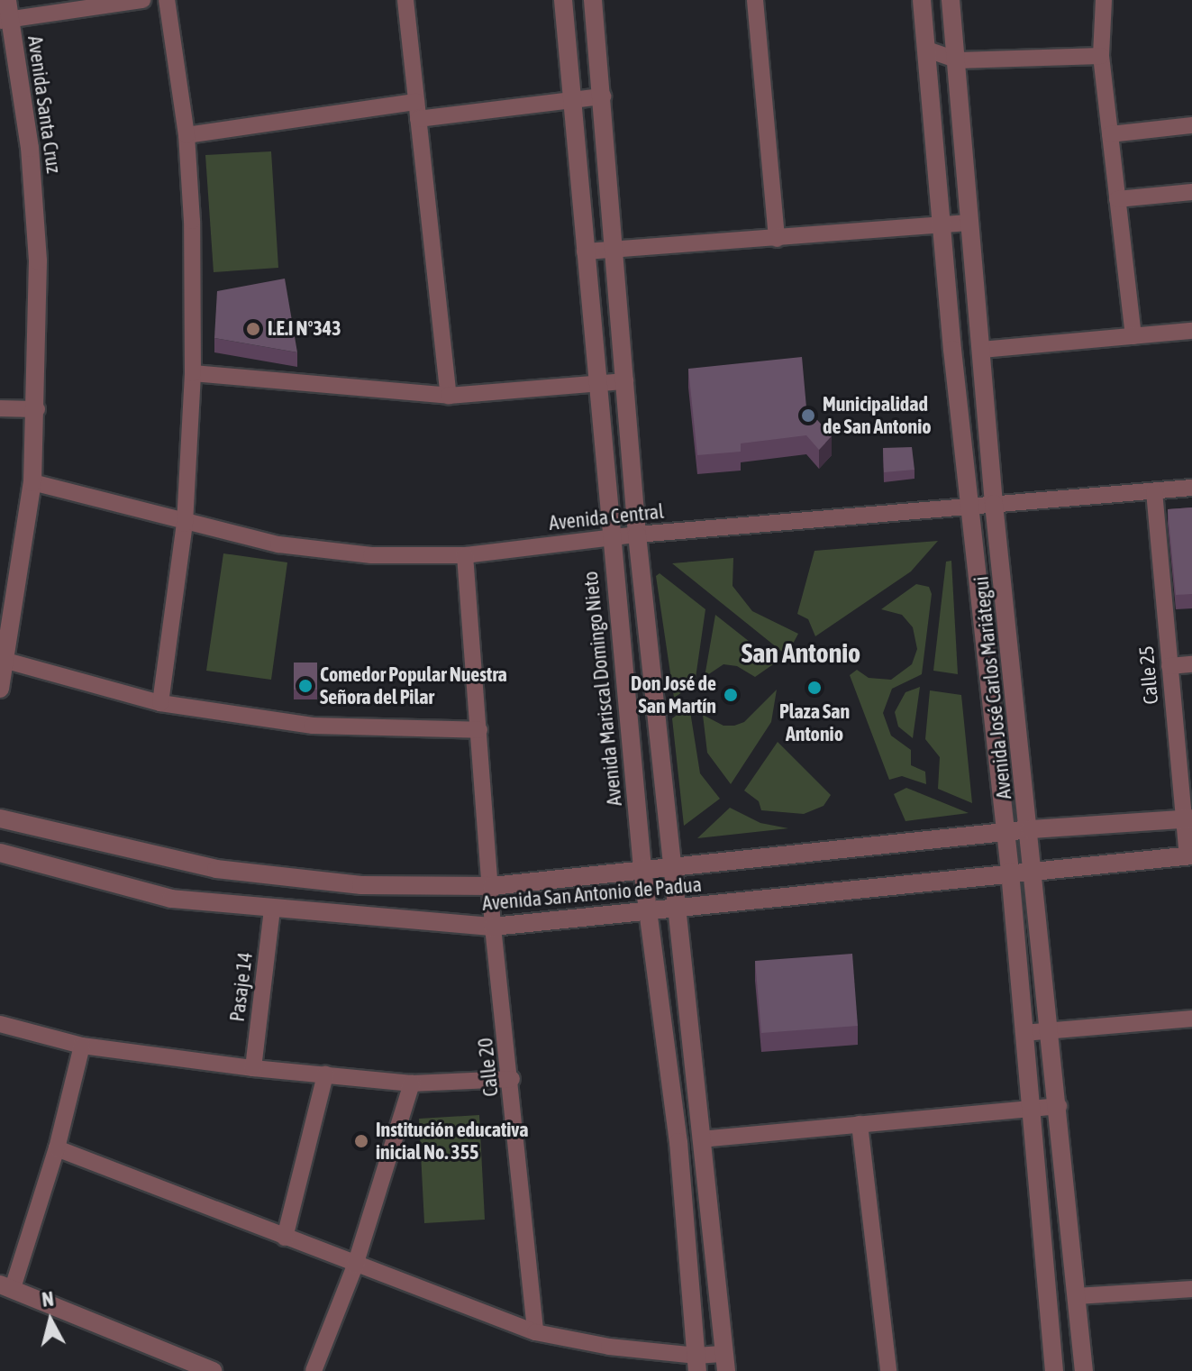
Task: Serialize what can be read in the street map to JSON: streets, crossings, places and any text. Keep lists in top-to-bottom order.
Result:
{
  "streets": {
    "street": [
      "Avenida Santa Cruz",
      "Avenida Central",
      "Calle 25",
      "Avenida José Carlos Mariátegui",
      "Avenida Mariscal Domingo Nieto",
      "Avenida San Antonio de Padua",
      "Pasaje 14",
      "Calle 20"
    ]
  },
  "crossings": [
    ["Avenida Santa Cruz", "Avenida Central"],
    ["Avenida Central", "Calle 25"],
    ["Avenida Central", "Avenida José Carlos Mariátegui"],
    ["Avenida Central", "Avenida Mariscal Domingo Nieto"],
    ["Avenida Central", "Calle 20"],
    ["Calle 25", "Avenida San Antonio de Padua"],
    ["Avenida José Carlos Mariátegui", "Avenida San Antonio de Padua"],
    ["Avenida Mariscal Domingo Nieto", "Avenida San Antonio de Padua"],
    ["Avenida San Antonio de Padua", "Pasaje 14"],
    ["Avenida San Antonio de Padua", "Calle 20"]
  ],
  "districts": ["San Antonio"],
  "places": [
    "I.E.I N°343",
    "Municipalidad de San Antonio",
    "Comedor Popular Nuestra Señora del Pilar",
    "Plaza San Antonio",
    "Don José de San Martín",
    "Institución educativa inicial No. 355"
  ],
  "north": "top"
}
